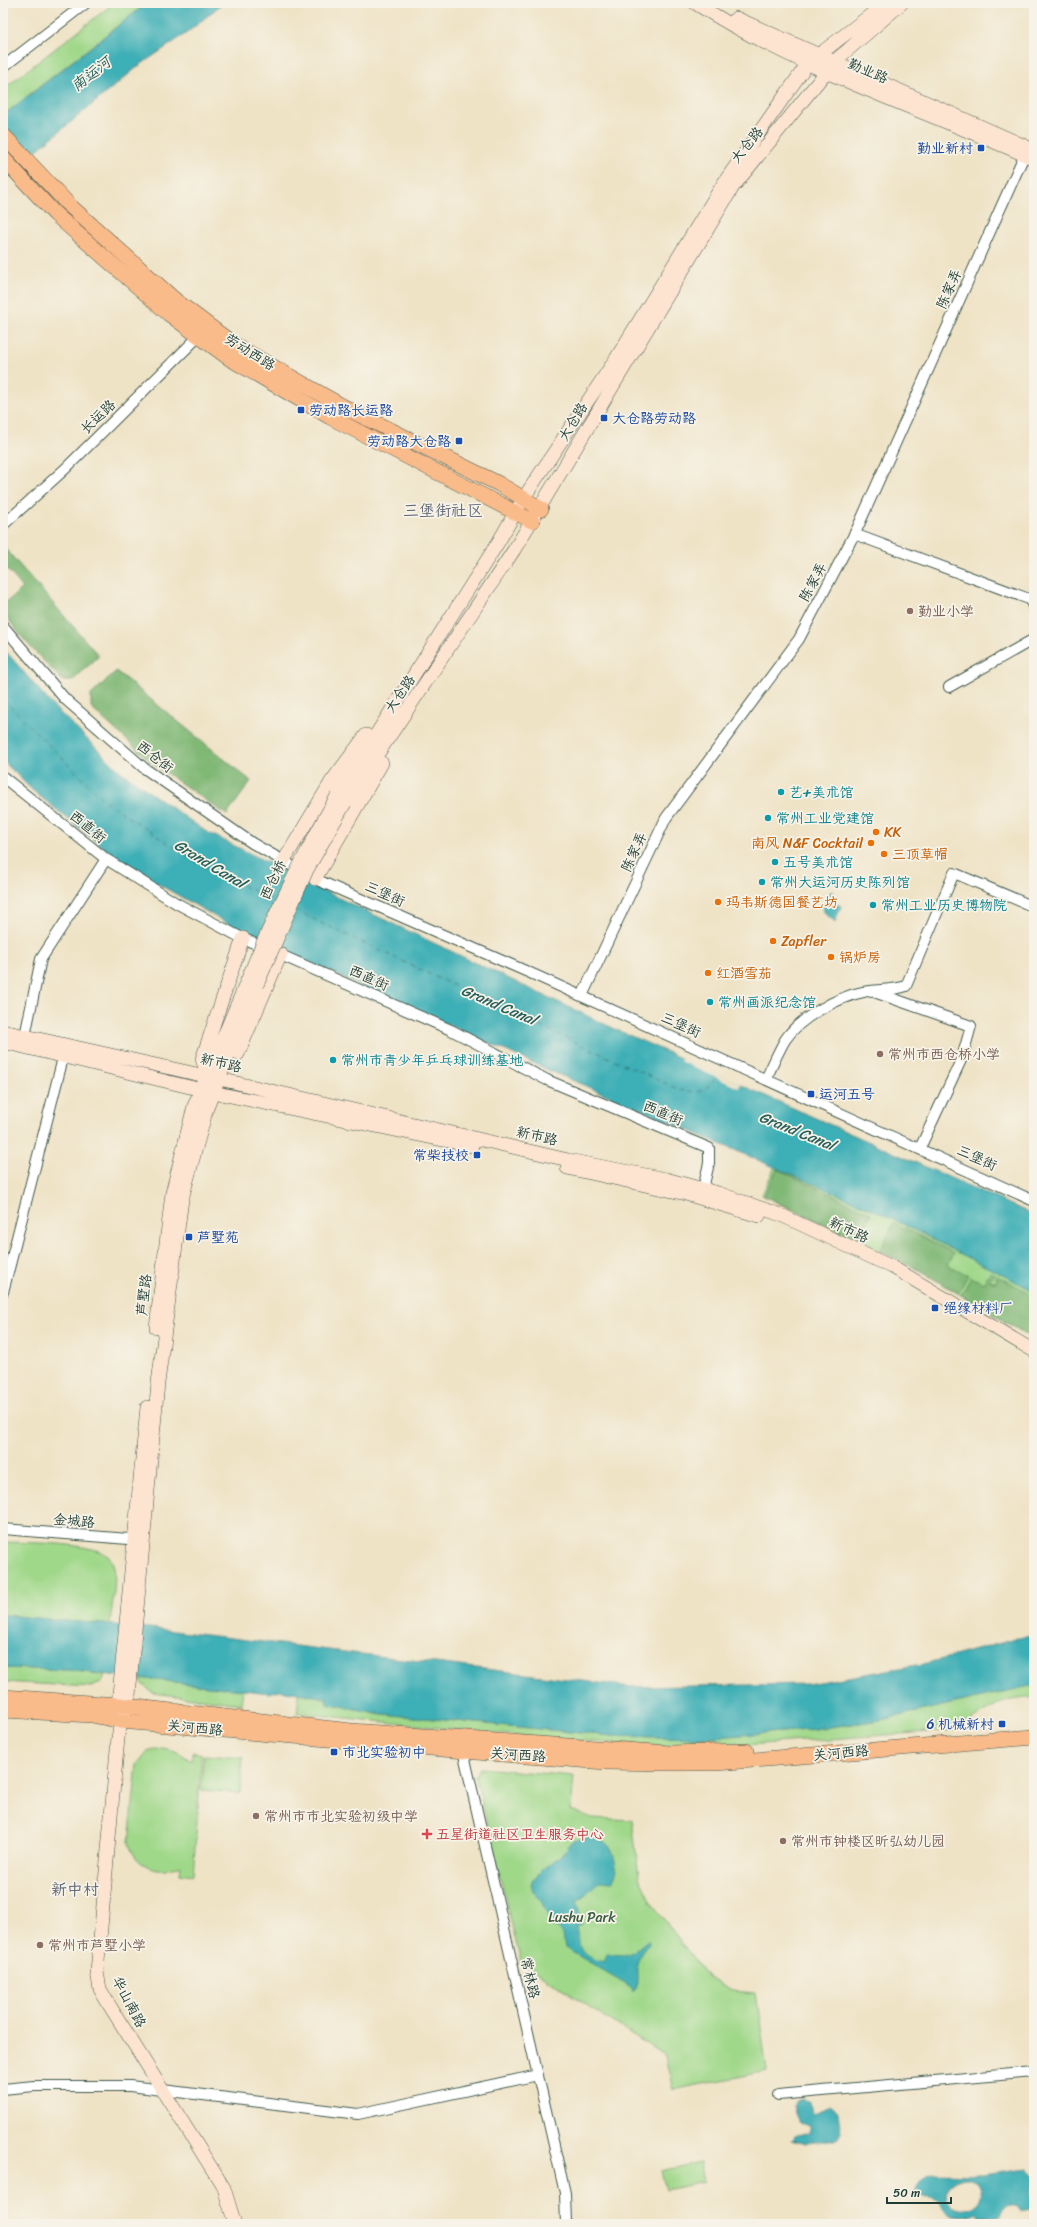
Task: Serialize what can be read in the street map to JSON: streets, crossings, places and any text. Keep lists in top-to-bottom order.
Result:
{
  "streets": {
    "main road": [
      "勤业路",
      "大仓路",
      "劳动西路",
      "西仓桥",
      "新市路",
      "芦墅路",
      "关河西路",
      "华山南路"
    ],
    "street": [
      "陈家弄",
      "长运路",
      "西仓街",
      "西直街",
      "三堡街",
      "金城路",
      "常林路"
    ]
  },
  "crossings": [
    ["勤业路", "大仓路"],
    ["勤业路", "陈家弄"],
    ["大仓路", "劳动西路"],
    ["大仓路", "西仓桥"],
    ["陈家弄", "三堡街"],
    ["劳动西路", "长运路"],
    ["西仓街", "三堡街"],
    ["西直街", "新市路"],
    ["西仓桥", "芦墅路"],
    ["新市路", "芦墅路"],
    ["芦墅路", "金城路"],
    ["芦墅路", "关河西路"],
    ["关河西路", "常林路"],
    ["关河西路", "华山南路"]
  ],
  "districts": ["三堡街社区", "新中村"],
  "water": ["南运河", "Grand Canal"],
  "parks": ["Lushu Park"],
  "places": {
    "transit": [
      "勤业新村",
      "劳动路长运路",
      "大仓路劳动路",
      "劳动路大仓路",
      "运河五号",
      "常柴技校",
      "芦墅苑",
      "绝缘材料厂",
      "6 机械新村",
      "市北实验初中"
    ],
    "other": [
      "勤业小学",
      "艺+美术馆",
      "常州工业党建馆",
      "KK",
      "南风 N&F Cocktail",
      "三顶草帽",
      "五号美术馆",
      "常州大运河历史陈列馆",
      "玛韦斯德国餐艺坊",
      "常州工业历史博物院",
      "Zapfler",
      "锅炉房",
      "红酒雪茄",
      "常州画派纪念馆",
      "常州市西仓桥小学",
      "常州市青少年乒乓球训练基地",
      "常州市市北实验初级中学",
      "常州市钟楼区昕弘幼儿园",
      "常州市芦墅小学"
    ],
    "health": ["五星街道社区卫生服务中心"]
  },
  "scale_bar": "50 m"
}
